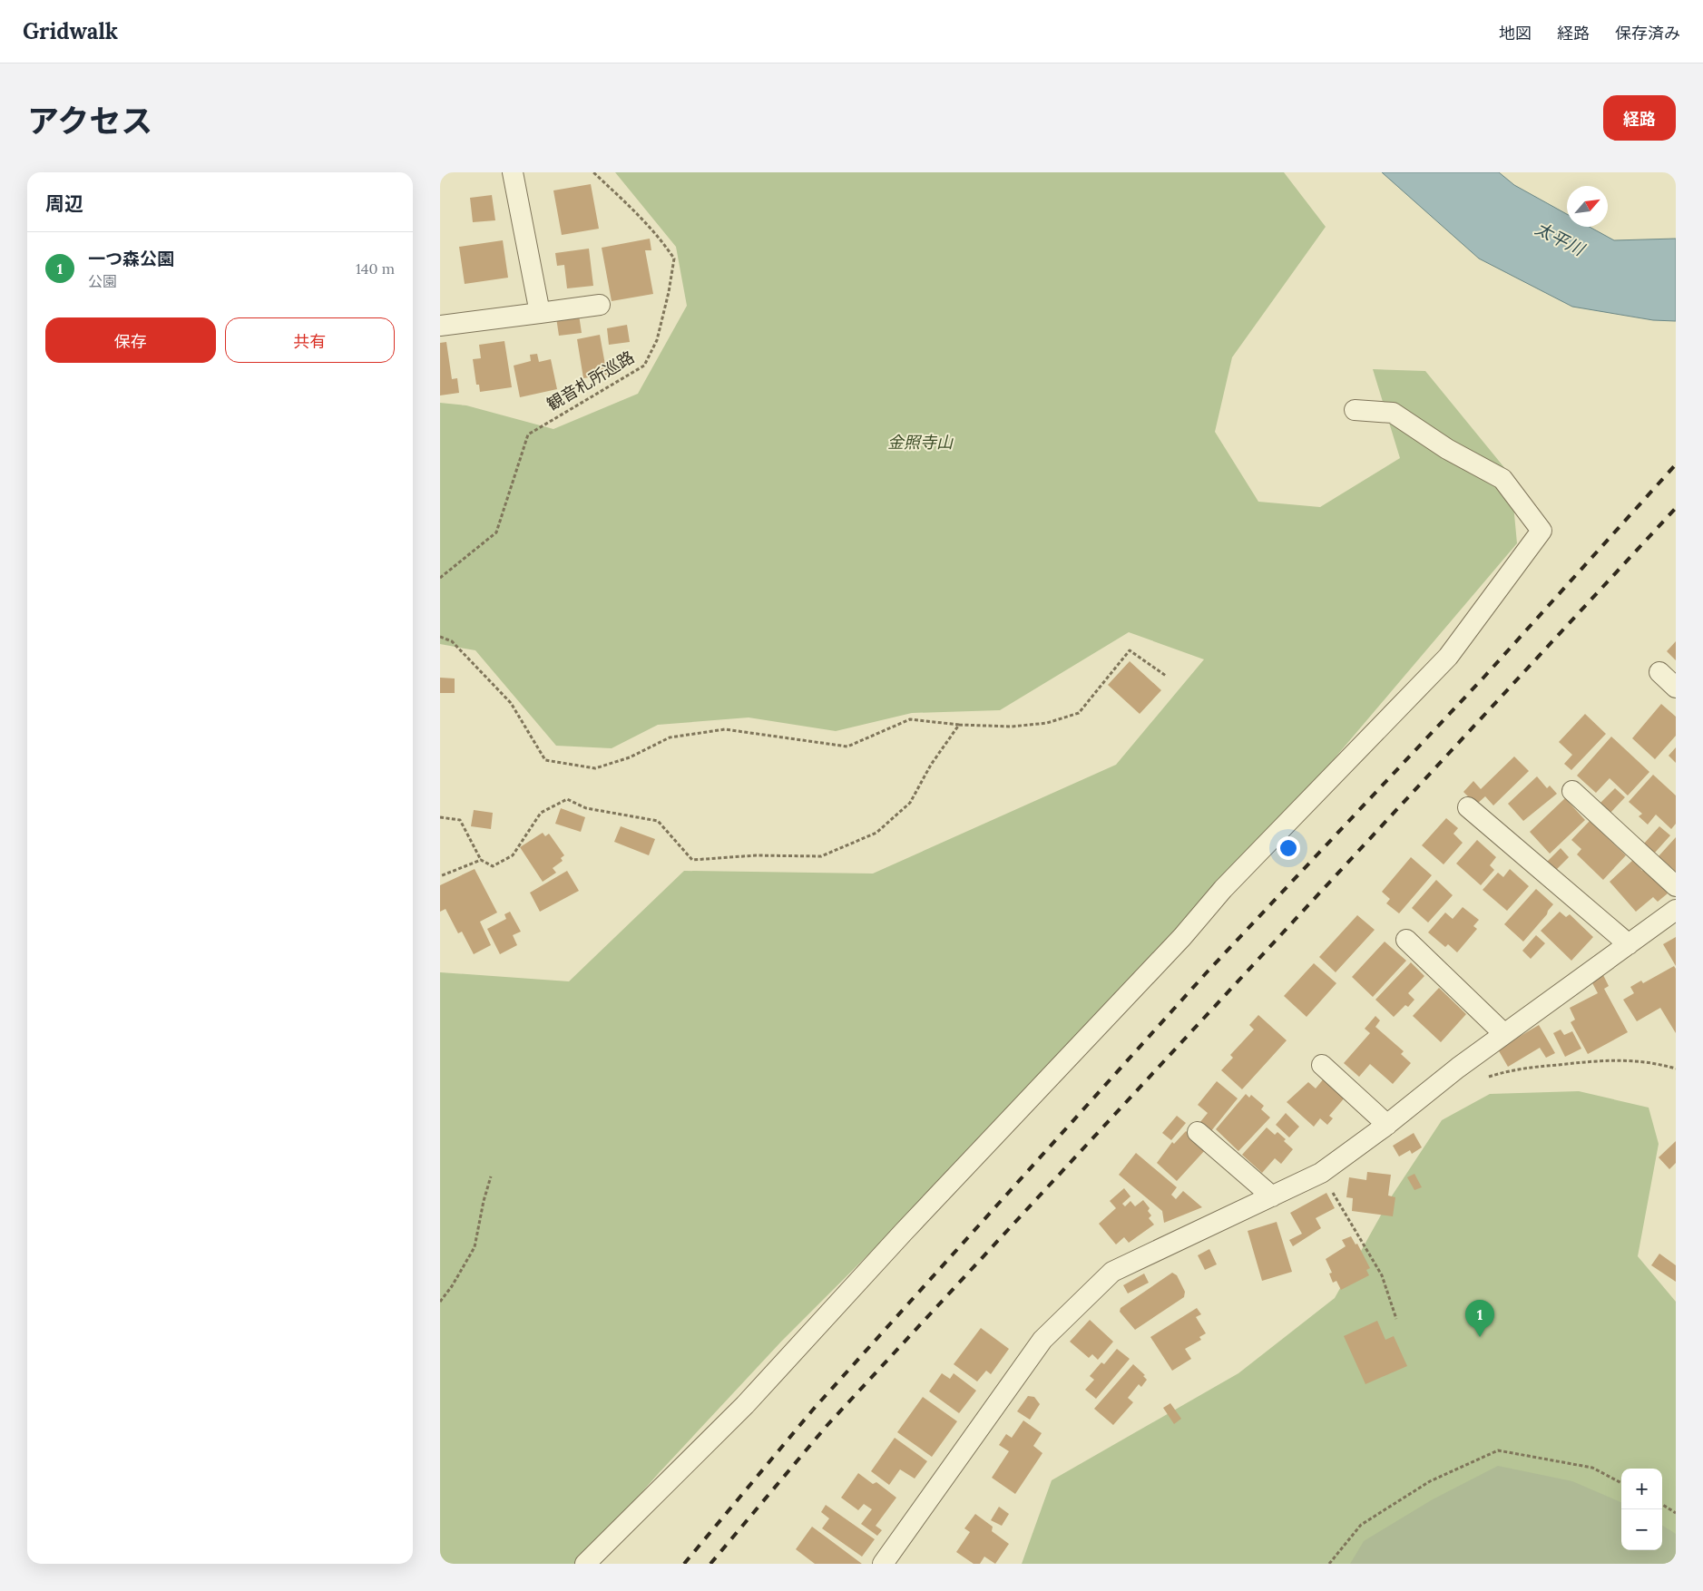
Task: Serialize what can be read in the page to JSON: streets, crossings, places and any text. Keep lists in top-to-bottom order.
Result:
{
  "streets": {
    "path": ["観音札所巡路"]
  },
  "water": ["太平川"],
  "parks": ["金照寺山"],
  "north": "top right",
  "page": {
    "header": "Gridwalk",
    "nav": ["地図", "経路", "保存済み"],
    "title": "アクセス",
    "buttons": [
      "経路",
      ["保存", "共有"]
    ],
    "heading": "周辺",
    "list": [
      {
        "mark": "1",
        "name": "一つ森公園",
        "note": "公園",
        "value": "140 m"
      }
    ],
    "pins": "1",
    "map_buttons": ["+", "−"]
  }
}
